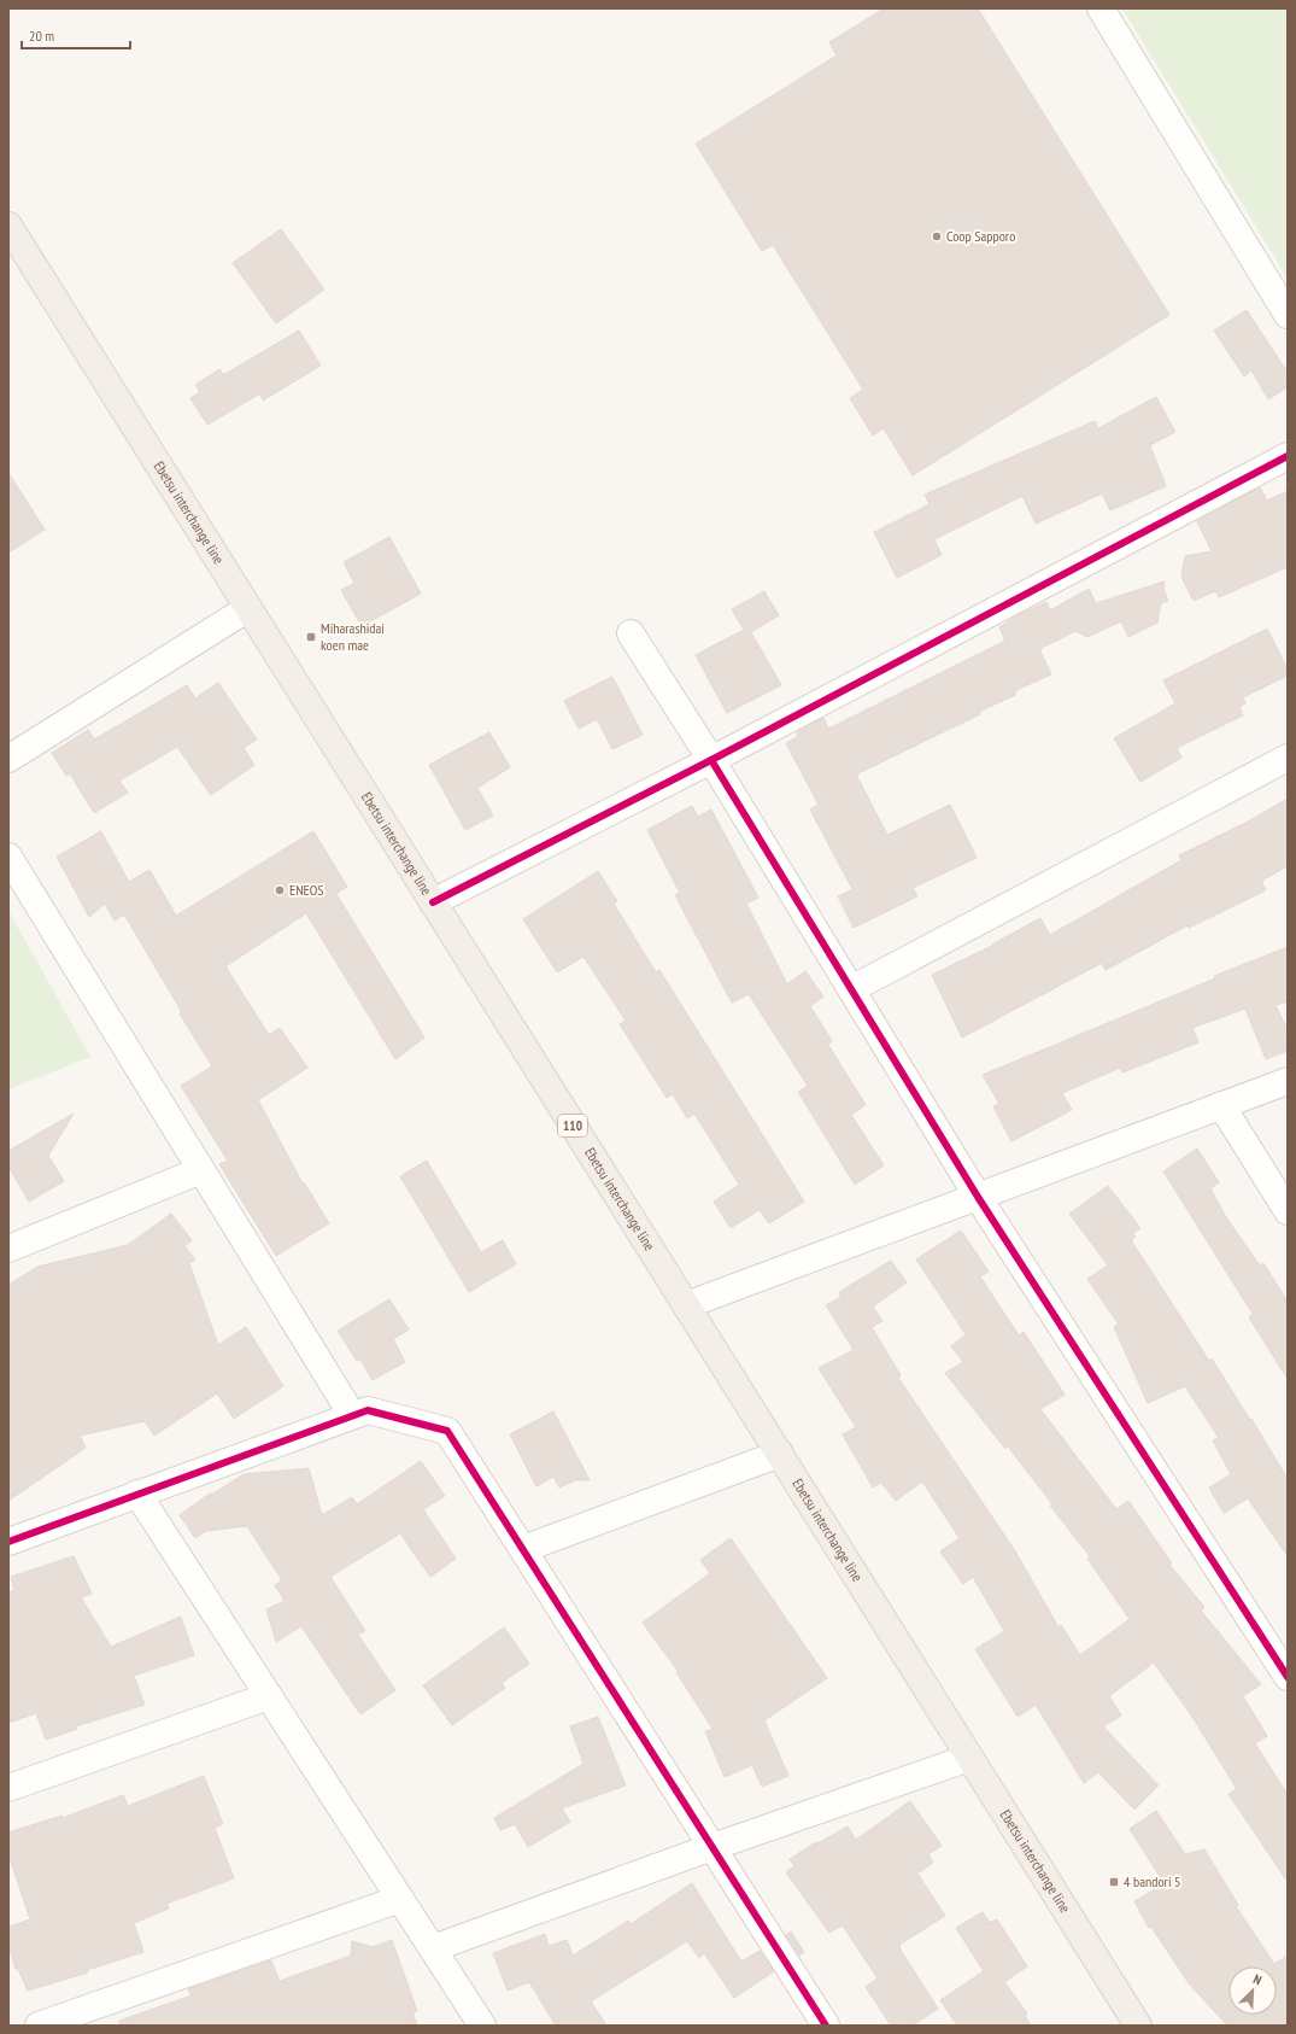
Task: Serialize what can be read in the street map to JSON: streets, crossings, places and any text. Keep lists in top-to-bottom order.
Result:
{
  "streets": {
    "main road": ["Ebetsu interchange line", "110"]
  },
  "places": {
    "other": ["Coop Sapporo", "ENEOS"],
    "transit": ["Miharashidai koen mae", "4 bandori 5"]
  },
  "scale_bar": "20 m",
  "north": "top right"
}
